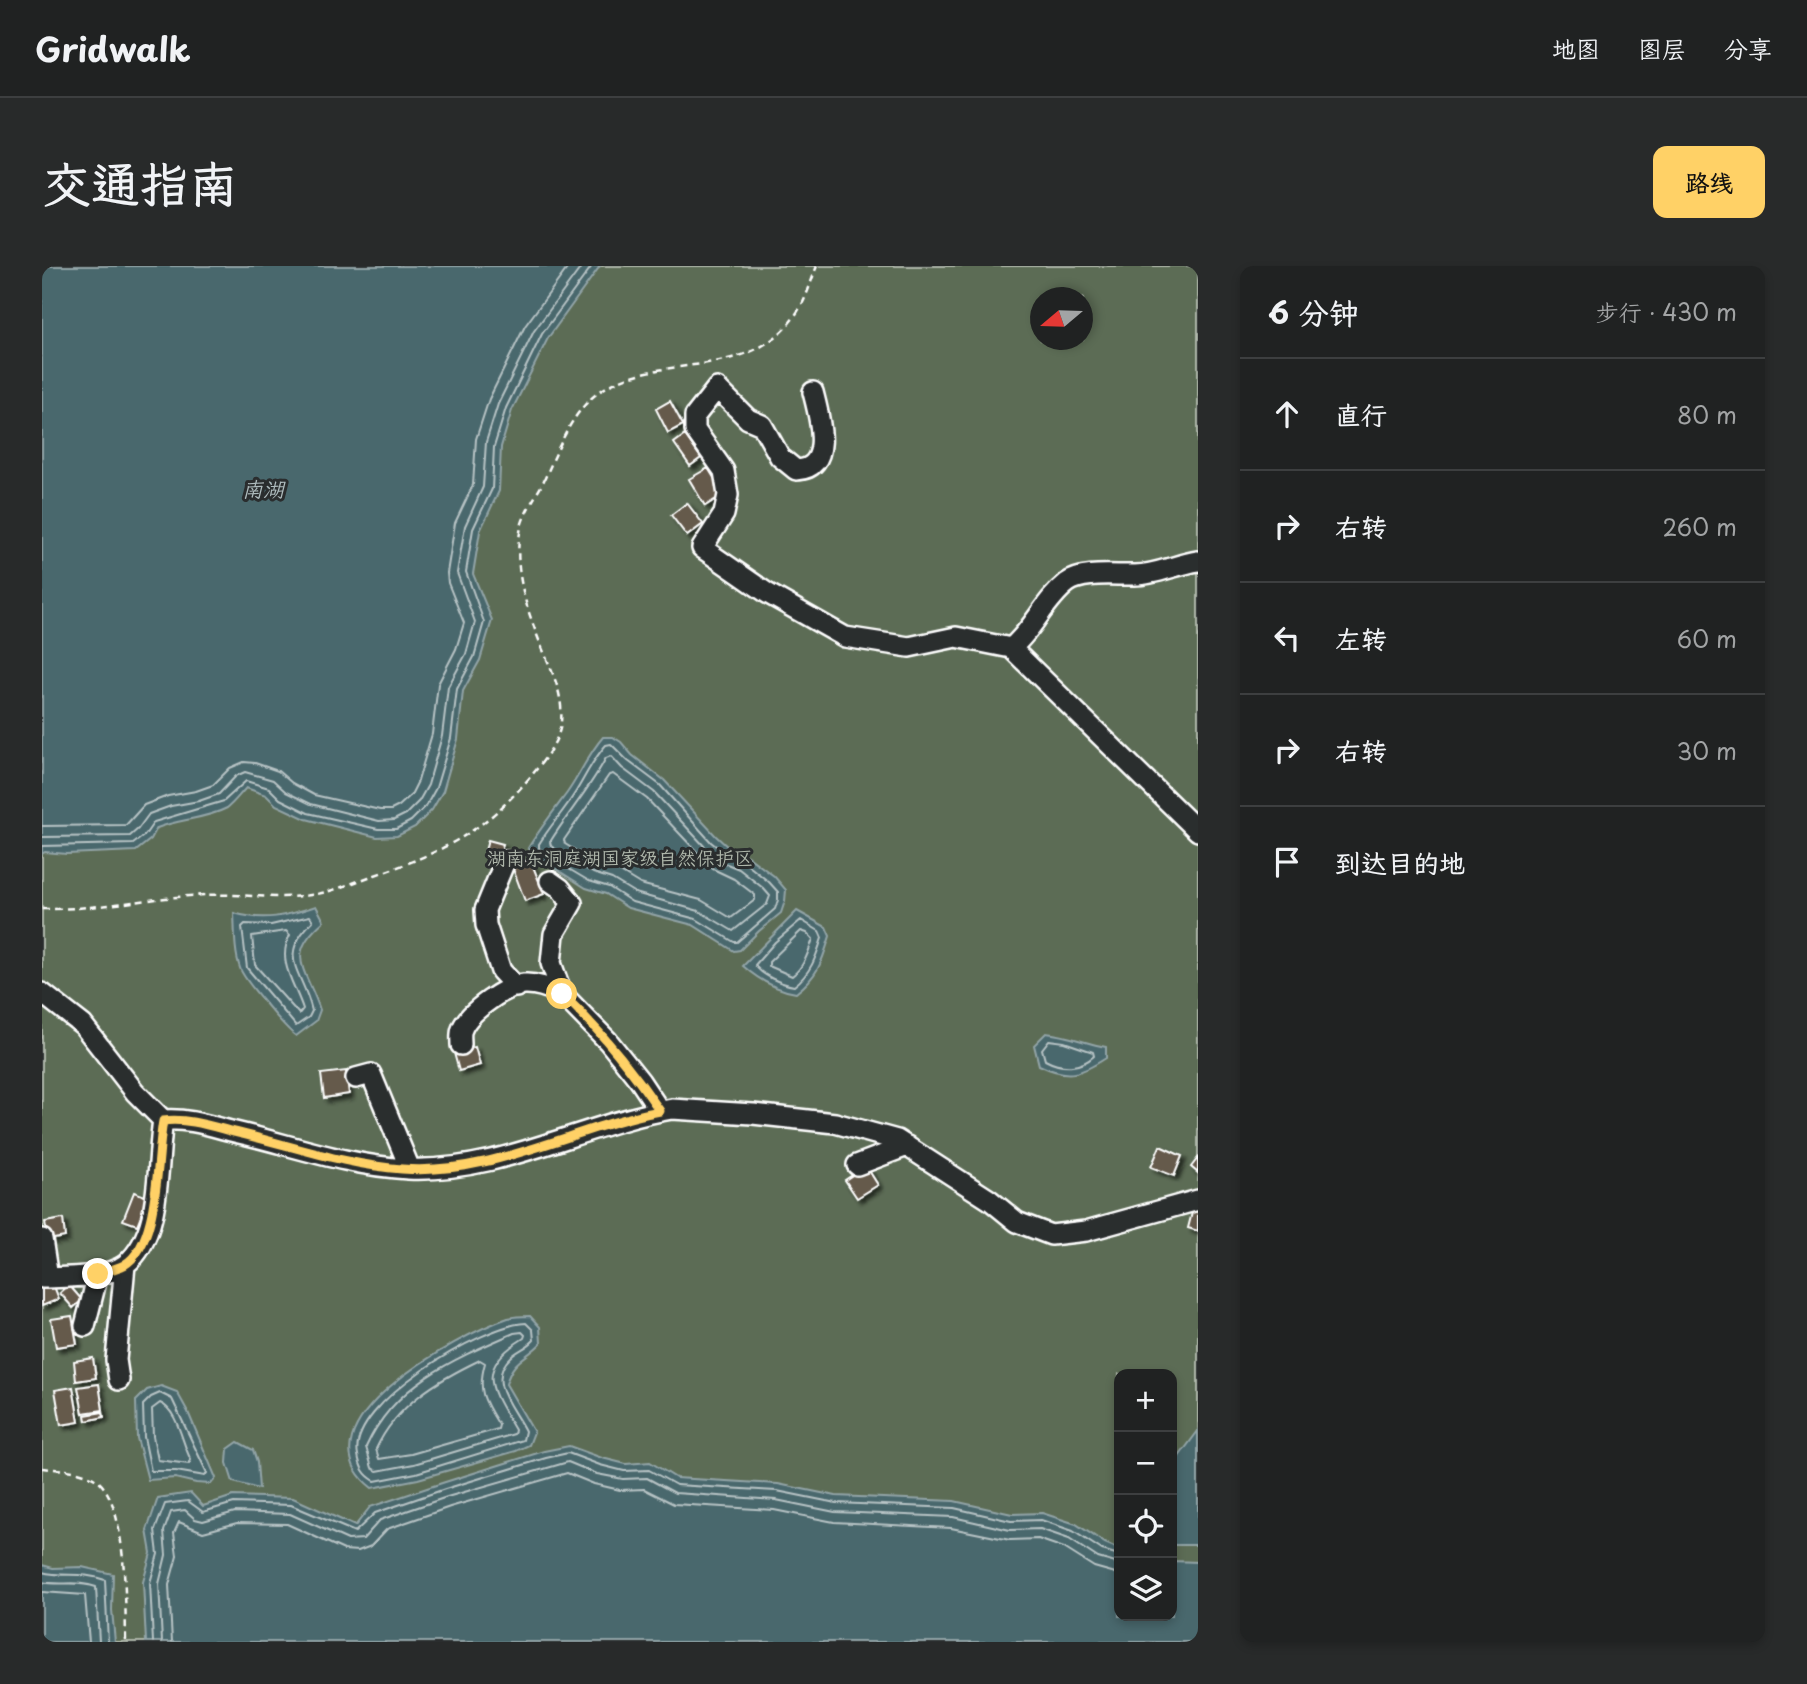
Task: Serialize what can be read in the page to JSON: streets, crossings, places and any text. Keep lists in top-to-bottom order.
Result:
{
  "water": ["南湖"],
  "parks": ["湖南东洞庭湖国家级自然保护区"],
  "north": "left",
  "page": {
    "header": "Gridwalk",
    "nav": ["地图", "图层", "分享"],
    "title": "交通指南",
    "buttons": "路线",
    "heading": ["6 分钟", "步行 · 430 m"],
    "list": [
      ["直行", "80 m"],
      ["右转", "260 m"],
      ["左转", "60 m"],
      ["右转", "30 m"],
      "到达目的地"
    ],
    "map_buttons": ["+", "−"]
  }
}
